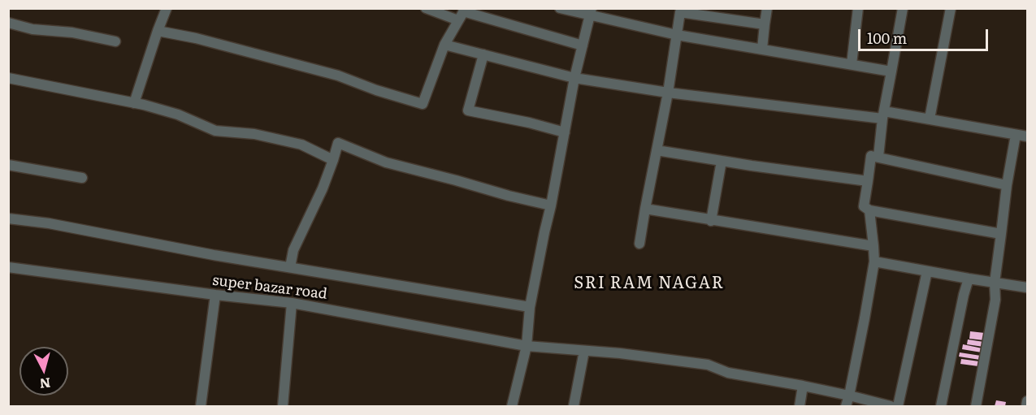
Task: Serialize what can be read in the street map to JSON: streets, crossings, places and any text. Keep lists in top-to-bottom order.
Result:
{
  "streets": {
    "street": ["super bazar road"]
  },
  "districts": ["SRI RAM NAGAR"],
  "scale_bar": "100 m",
  "north": "bottom"
}
